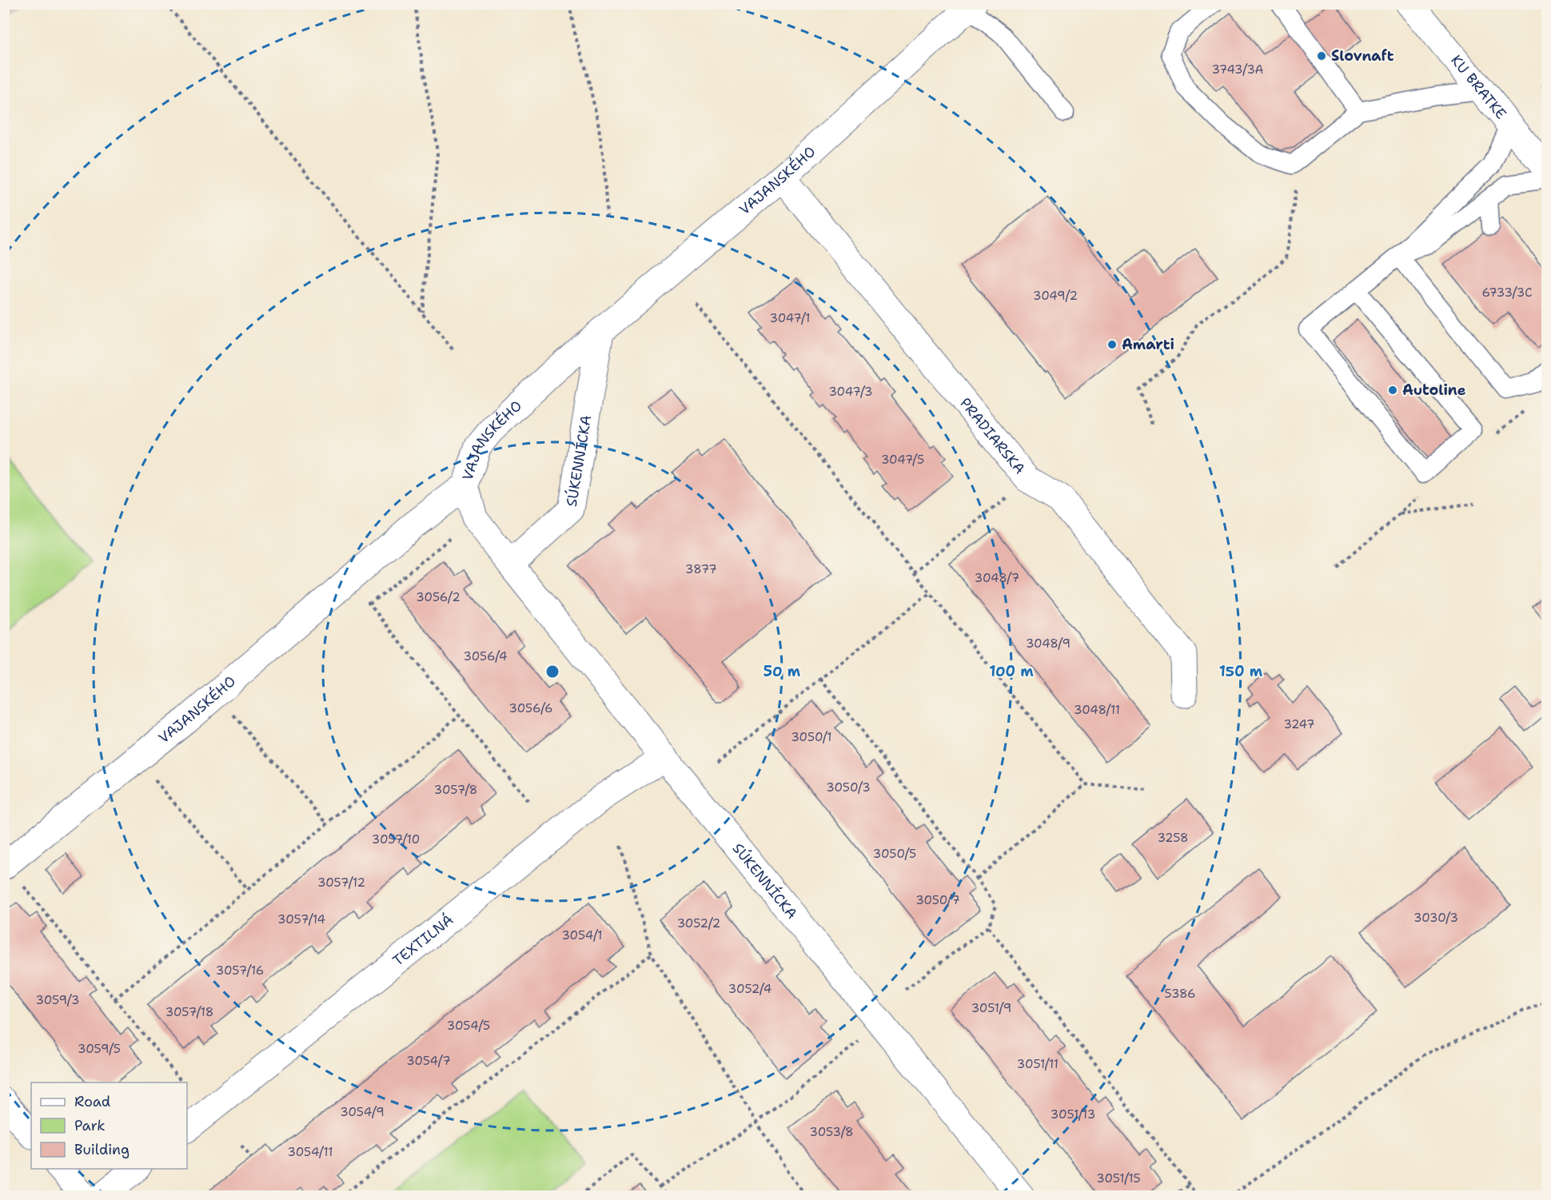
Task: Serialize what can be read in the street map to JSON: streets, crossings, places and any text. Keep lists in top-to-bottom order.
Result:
{
  "streets": {
    "street": [
      "KU BRATKE",
      "VAJANSKÉHO",
      "PRADIARSKA",
      "SÚKENNÍCKA",
      "TEXTILNÁ"
    ]
  },
  "crossings": [
    ["VAJANSKÉHO", "PRADIARSKA"],
    ["VAJANSKÉHO", "SÚKENNÍCKA"],
    ["SÚKENNÍCKA", "TEXTILNÁ"]
  ],
  "places": ["Slovnaft", "Amarti", "Autoline"],
  "house_numbers": [
    "3743/3A",
    "6733/3C",
    "3049/2",
    "3047/1",
    "3047/3",
    "3047/5",
    "3877",
    "3048/7",
    "3056/2",
    "3048/9",
    "3056/4",
    "3056/6",
    "3048/11",
    "3247",
    "3050/1",
    "3050/3",
    "3057/8",
    "3258",
    "3057/10",
    "3050/5",
    "3057/12",
    "3050/7",
    "3030/3",
    "3057/14",
    "3052/2",
    "3054/1",
    "3057/16",
    "3052/4",
    "5386",
    "3059/3",
    "3051/9",
    "3057/18",
    "3054/5",
    "3059/5",
    "3054/7",
    "3051/11",
    "3054/9",
    "3051/13",
    "3053/8",
    "3054/11",
    "3051/15"
  ],
  "legend": ["Road", "Park", "Building"],
  "rings": ["50 m", "100 m", "150 m"]
}
